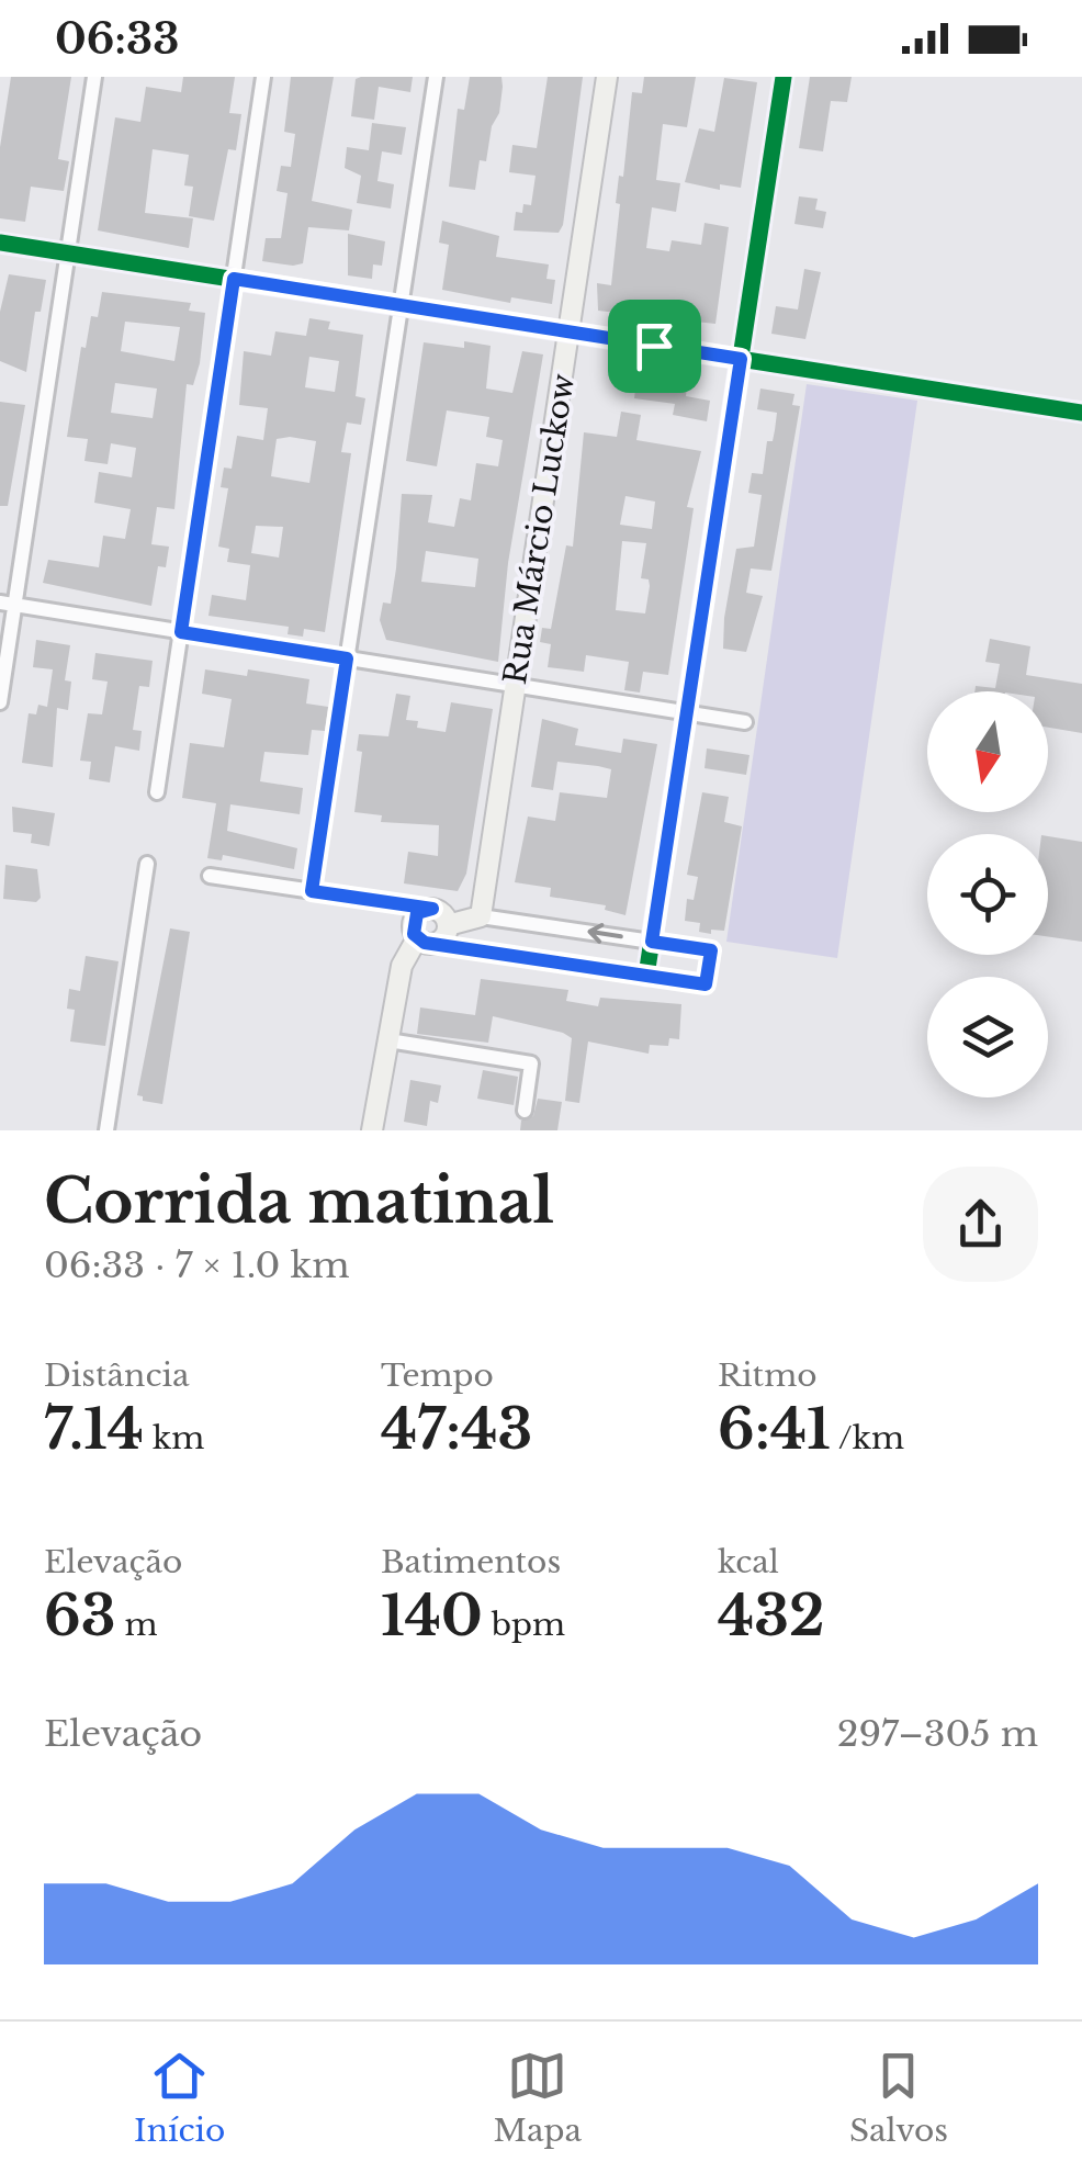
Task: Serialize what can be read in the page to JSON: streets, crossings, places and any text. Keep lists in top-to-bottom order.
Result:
{
  "streets": {
    "street": ["Rua Márcio Luckow"]
  },
  "north": "bottom",
  "page": {
    "status": "06:33",
    "heading": ["Corrida matinal", "06:33 · 7 × 1.0 km"],
    "stats": [
      ["Distância", "7.14 km"],
      ["Tempo", "47:43"],
      ["Ritmo", "6:41 /km"],
      ["Elevação", "63 m"],
      ["Batimentos", "140 bpm"],
      ["kcal", "432"]
    ],
    "chart": ["Elevação", "297–305 m"],
    "tabs": ["Início", "Mapa", "Salvos"]
  }
}
